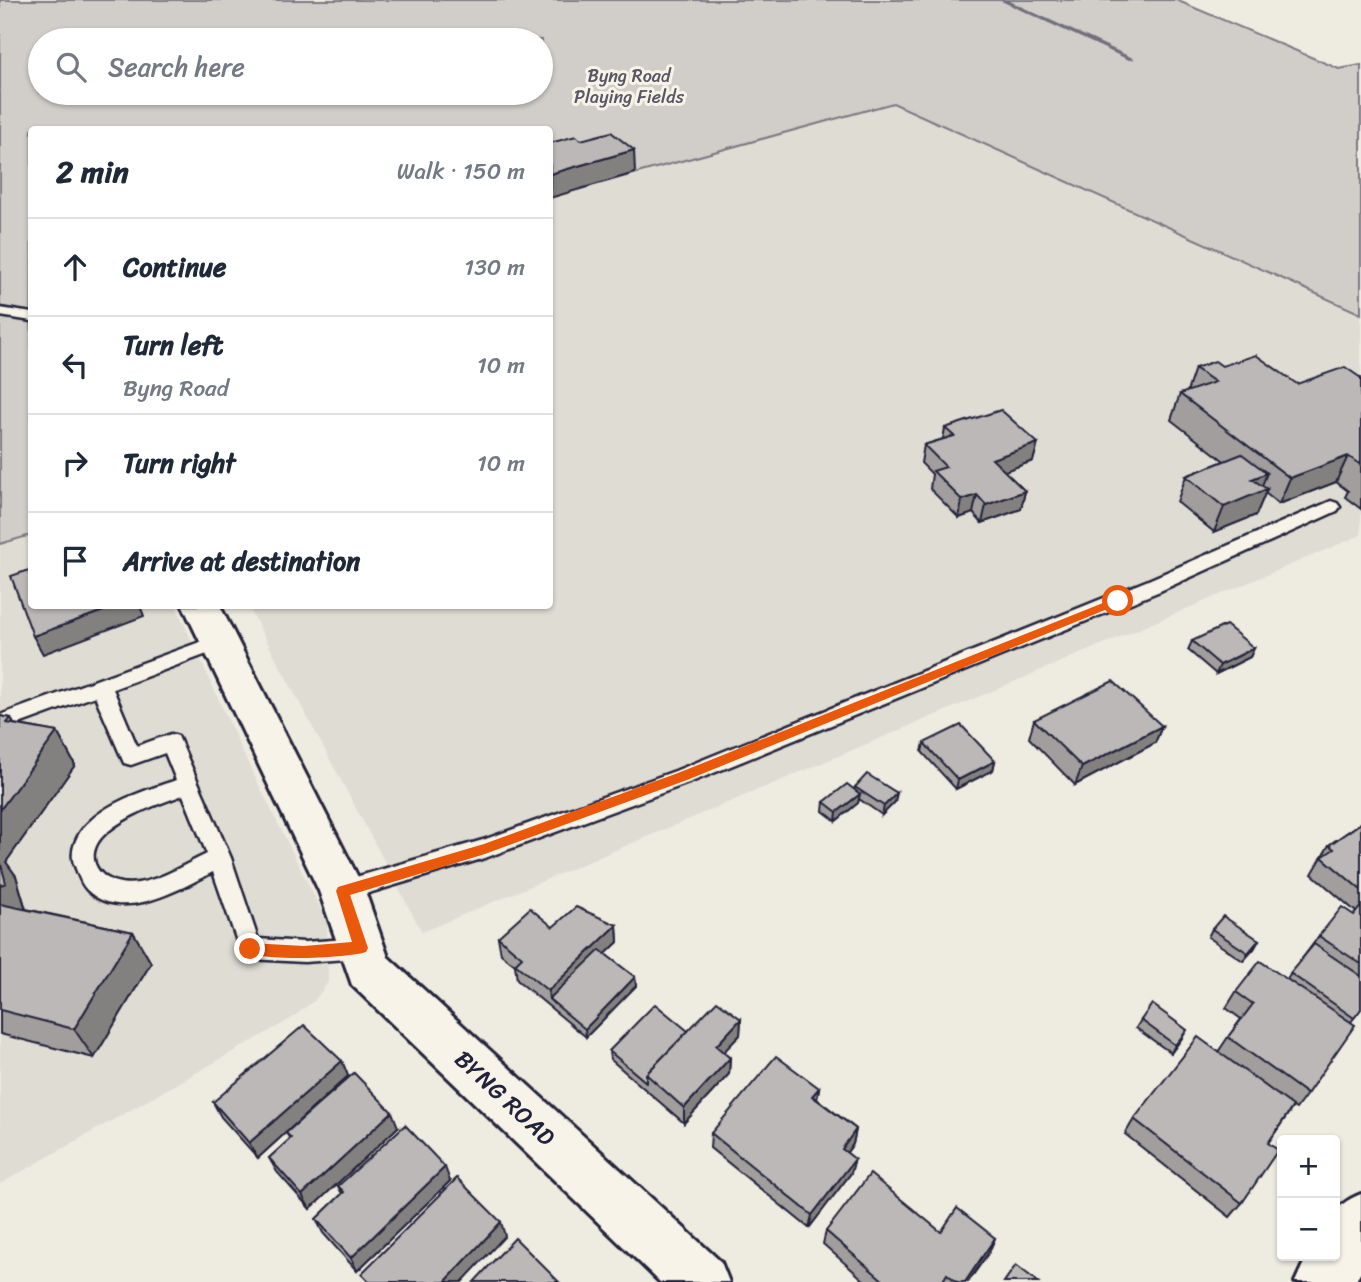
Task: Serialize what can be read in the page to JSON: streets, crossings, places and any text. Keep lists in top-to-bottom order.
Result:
{
  "streets": {
    "street": ["BYNG ROAD"]
  },
  "parks": ["Byng Road Playing Fields"],
  "page": {
    "search": "Search here",
    "heading": ["2 min", "Walk · 150 m"],
    "list": [
      ["Continue", "130 m"],
      ["Turn left", "Byng Road", "10 m"],
      ["Turn right", "10 m"],
      "Arrive at destination"
    ],
    "map_buttons": ["+", "−"]
  }
}
